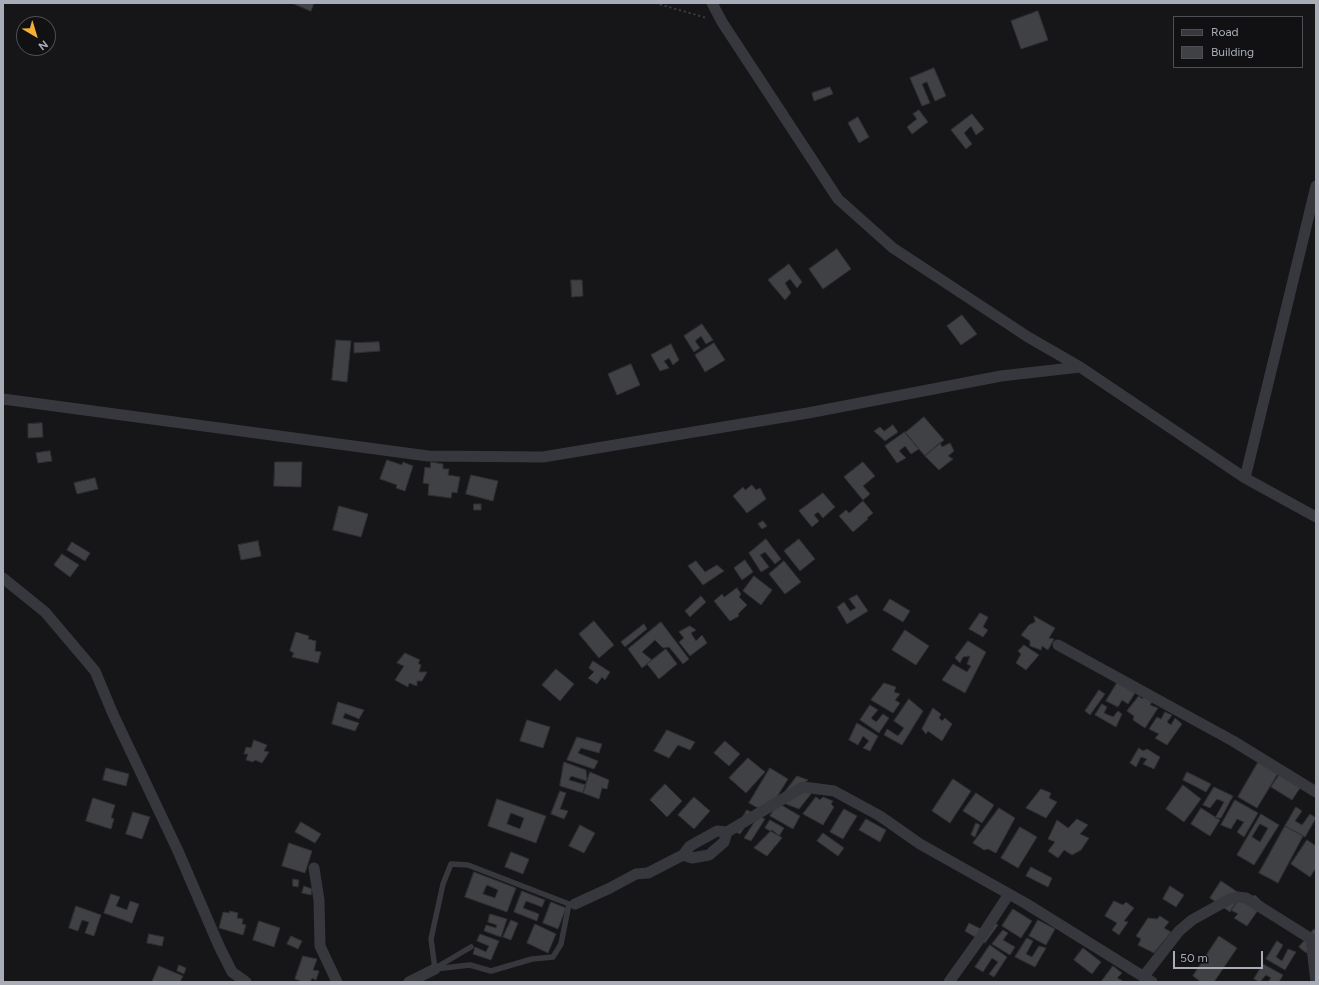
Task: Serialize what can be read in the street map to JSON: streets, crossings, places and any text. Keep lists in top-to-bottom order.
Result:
{
  "legend": ["Road", "Building"],
  "scale_bar": "50 m",
  "north": "bottom right"
}
